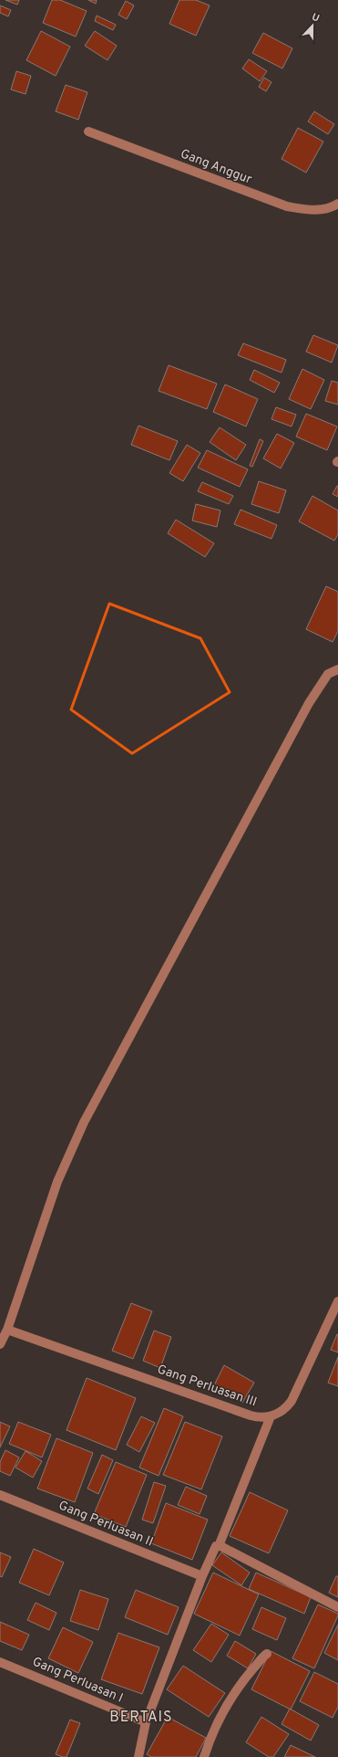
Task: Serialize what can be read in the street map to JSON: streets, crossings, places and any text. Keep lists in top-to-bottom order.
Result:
{
  "streets": {
    "street": [
      "Gang Anggur",
      "Gang Perluasan III",
      "Gang Perluasan II",
      "Gang Perluasan I"
    ]
  },
  "districts": ["BERTAIS"],
  "north": "top"
}
